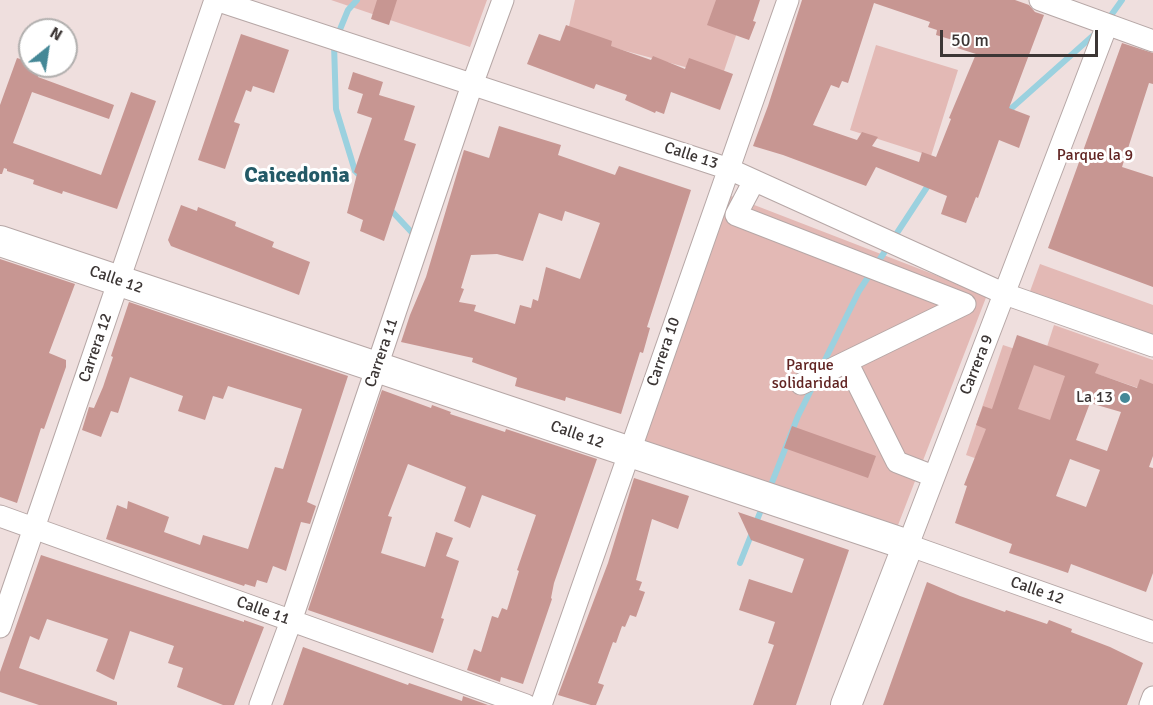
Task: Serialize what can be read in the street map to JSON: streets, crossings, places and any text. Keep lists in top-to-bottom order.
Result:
{
  "streets": {
    "main road": ["Calle 12", "Carrera 9"],
    "street": [
      "Calle 13",
      "Carrera 12",
      "Carrera 10",
      "Carrera 11",
      "Calle 11"
    ]
  },
  "crossings": [
    ["Calle 13", "Carrera 12"],
    ["Calle 13", "Carrera 10"],
    ["Calle 13", "Carrera 11"],
    ["Calle 13", "Carrera 9"],
    ["Calle 12", "Carrera 12"],
    ["Calle 12", "Carrera 10"],
    ["Calle 12", "Carrera 11"],
    ["Calle 12", "Carrera 9"],
    ["Carrera 12", "Calle 11"],
    ["Carrera 11", "Calle 11"]
  ],
  "districts": ["Caicedonia"],
  "parks": ["Parque la 9", "Parque solidaridad"],
  "places": ["La 13"],
  "scale_bar": "50 m",
  "north": "top right"
}
